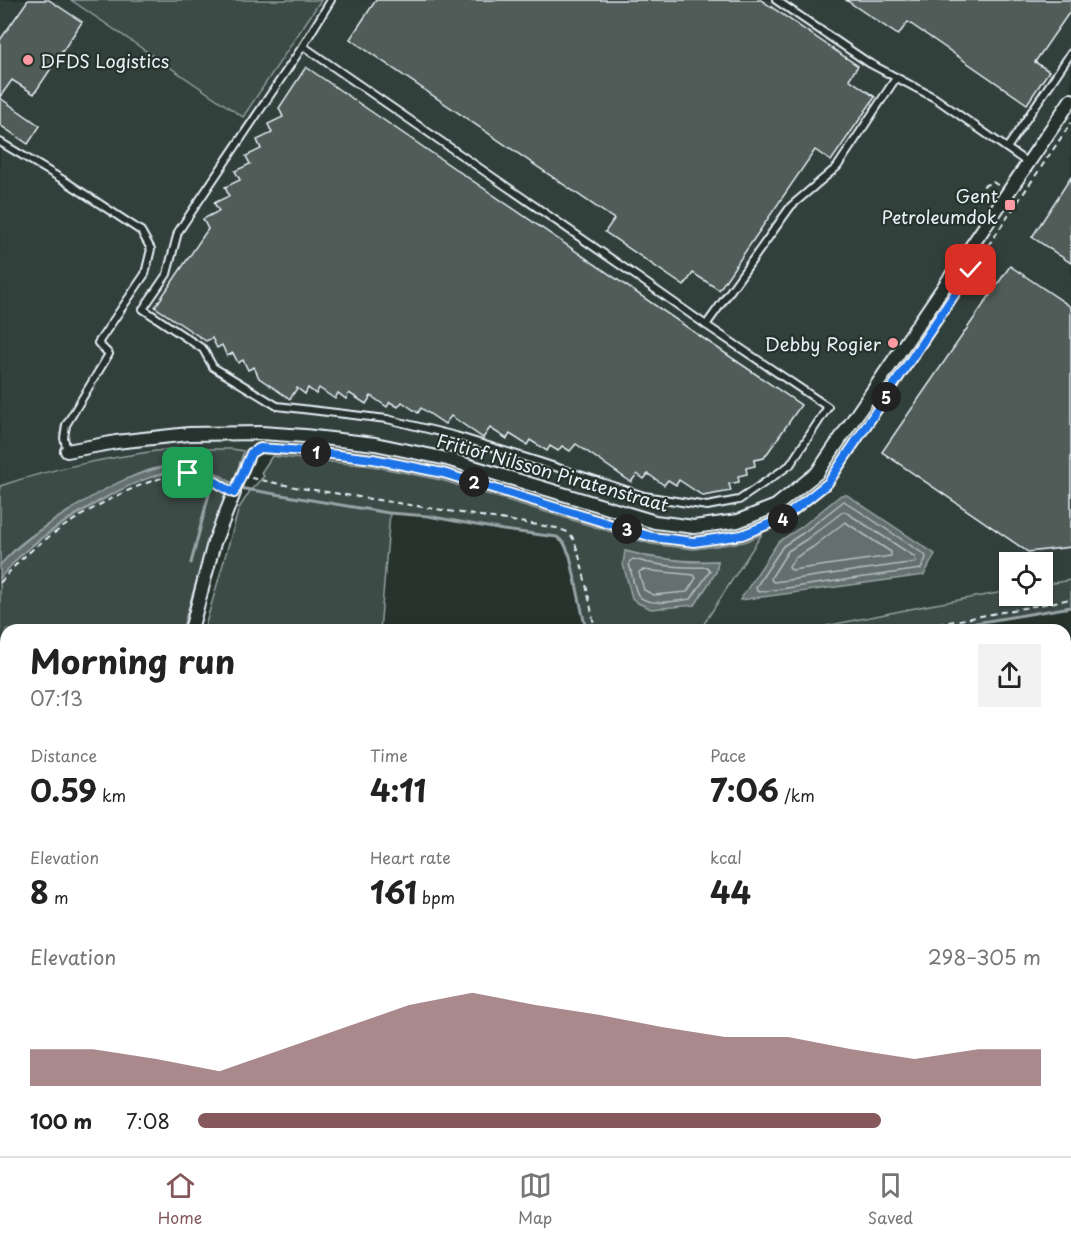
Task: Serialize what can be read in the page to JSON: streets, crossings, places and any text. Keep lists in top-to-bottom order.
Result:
{
  "streets": {
    "street": ["Fritiof Nilsson Piratenstraat"]
  },
  "places": {
    "other": ["DFDS Logistics", "Debby Rogier"],
    "transit": ["Gent Petroleumdok"]
  },
  "page": {
    "pins": [
      "5",
      "1",
      "2",
      "4",
      "3"
    ],
    "heading": ["Morning run", "07:13"],
    "stats": [
      ["Distance", "0.59 km"],
      ["Time", "4:11"],
      ["Pace", "7:06 /km"],
      ["Elevation", "8 m"],
      ["Heart rate", "161 bpm"],
      ["kcal", "44"]
    ],
    "chart": ["Elevation", "298–305 m"],
    "list": [
      {
        "name": "100 m",
        "note": "7:08"
      }
    ],
    "tabs": ["Home", "Map", "Saved"]
  }
}
